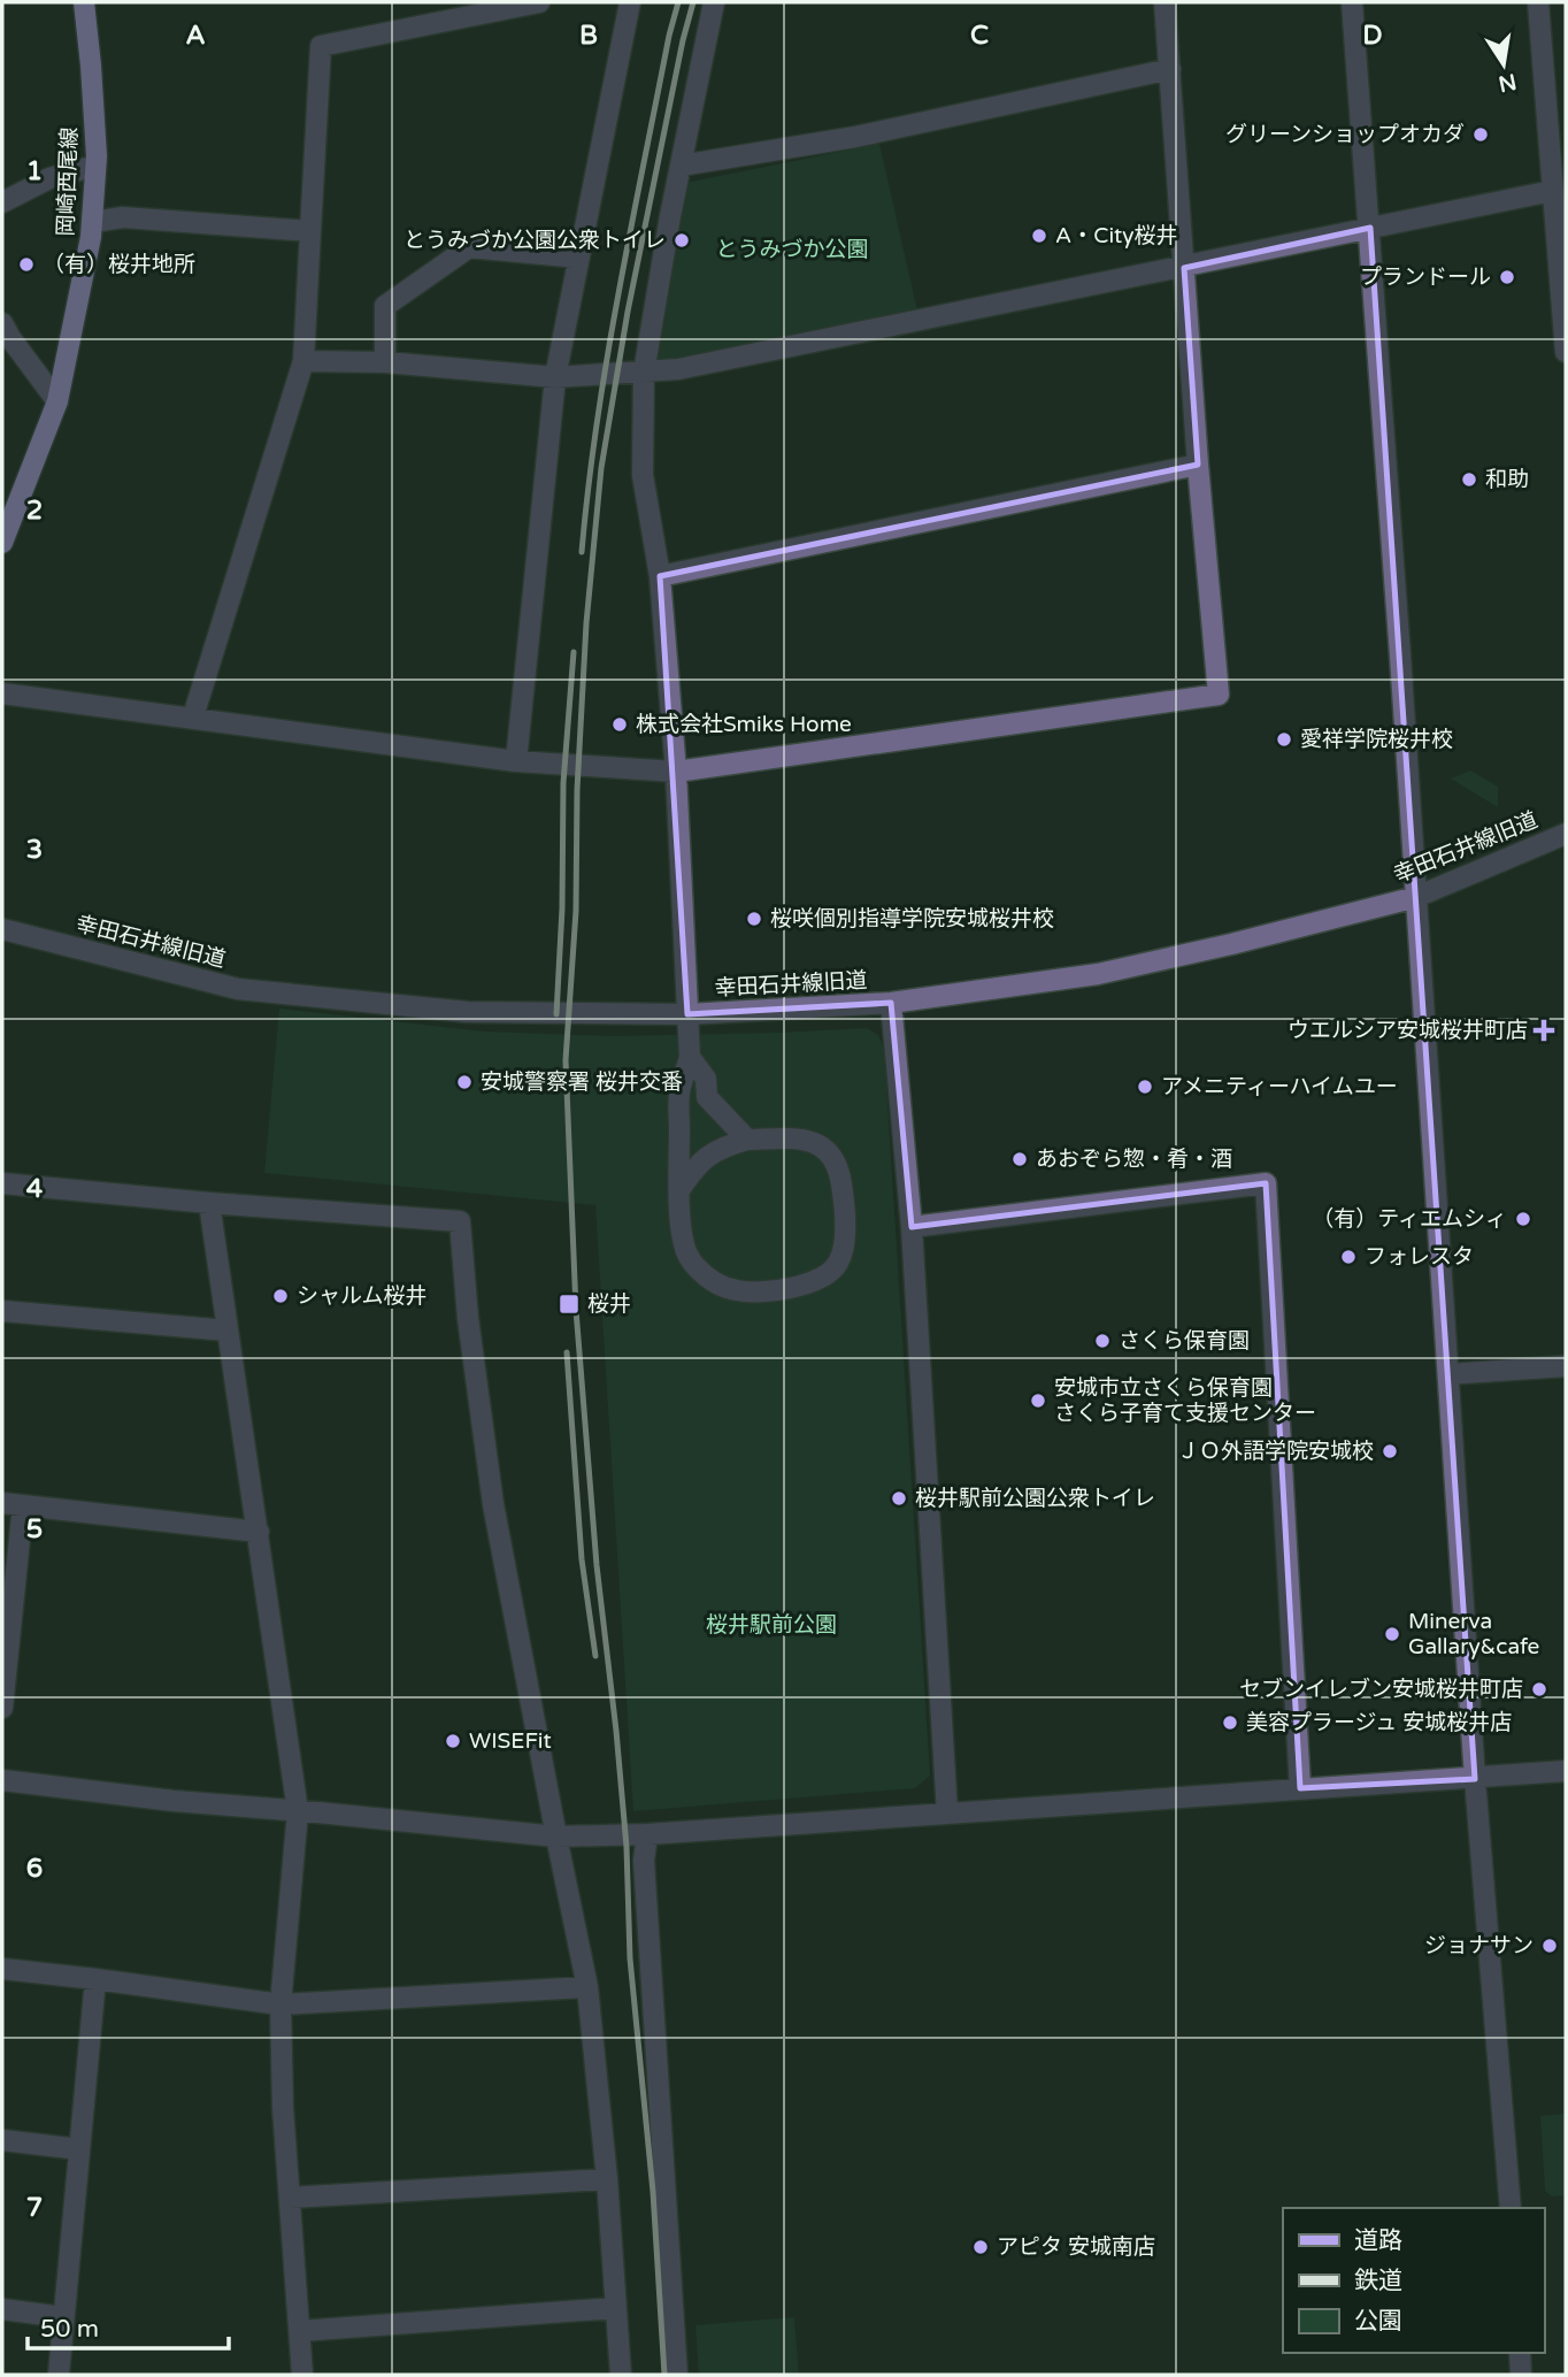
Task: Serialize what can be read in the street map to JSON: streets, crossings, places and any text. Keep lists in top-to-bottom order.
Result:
{
  "streets": {
    "main road": ["岡崎西尾線"],
    "street": ["幸田石井線旧道"]
  },
  "parks": ["とうみづか公園", "桜井駅前公園"],
  "places": {
    "other": [
      "グリーンショップオカダ",
      "A・City桜井",
      "とうみづか公園公衆トイレ",
      "（有）桜井地所",
      "プランドール",
      "和助",
      "株式会社Smiks Home",
      "愛祥学院桜井校",
      "桜咲個別指導学院安城桜井校",
      "安城警察署 桜井交番",
      "アメニティーハイムユー",
      "あおぞら惣・肴・酒",
      "（有）ティエムシィ",
      "フォレスタ",
      "シャルム桜井",
      "さくら保育園",
      "安城市立さくら保育園 さくら子育て支援センター",
      "ＪＯ外語学院安城校",
      "桜井駅前公園公衆トイレ",
      "Minerva Gallary&cafe",
      "セブンイレブン安城桜井町店",
      "美容プラージュ 安城桜井店",
      "WISEFit",
      "ジョナサン",
      "アピタ 安城南店"
    ],
    "health": ["ウエルシア安城桜井町店"],
    "transit": ["桜井"]
  },
  "legend": ["道路", "鉄道", "公園"],
  "scale_bar": "50 m",
  "north": "bottom",
  "grid": {
    "columns": [
      "A",
      "B",
      "C",
      "D"
    ],
    "rows": [
      "1",
      "2",
      "3",
      "4",
      "5",
      "6",
      "7"
    ]
  }
}
